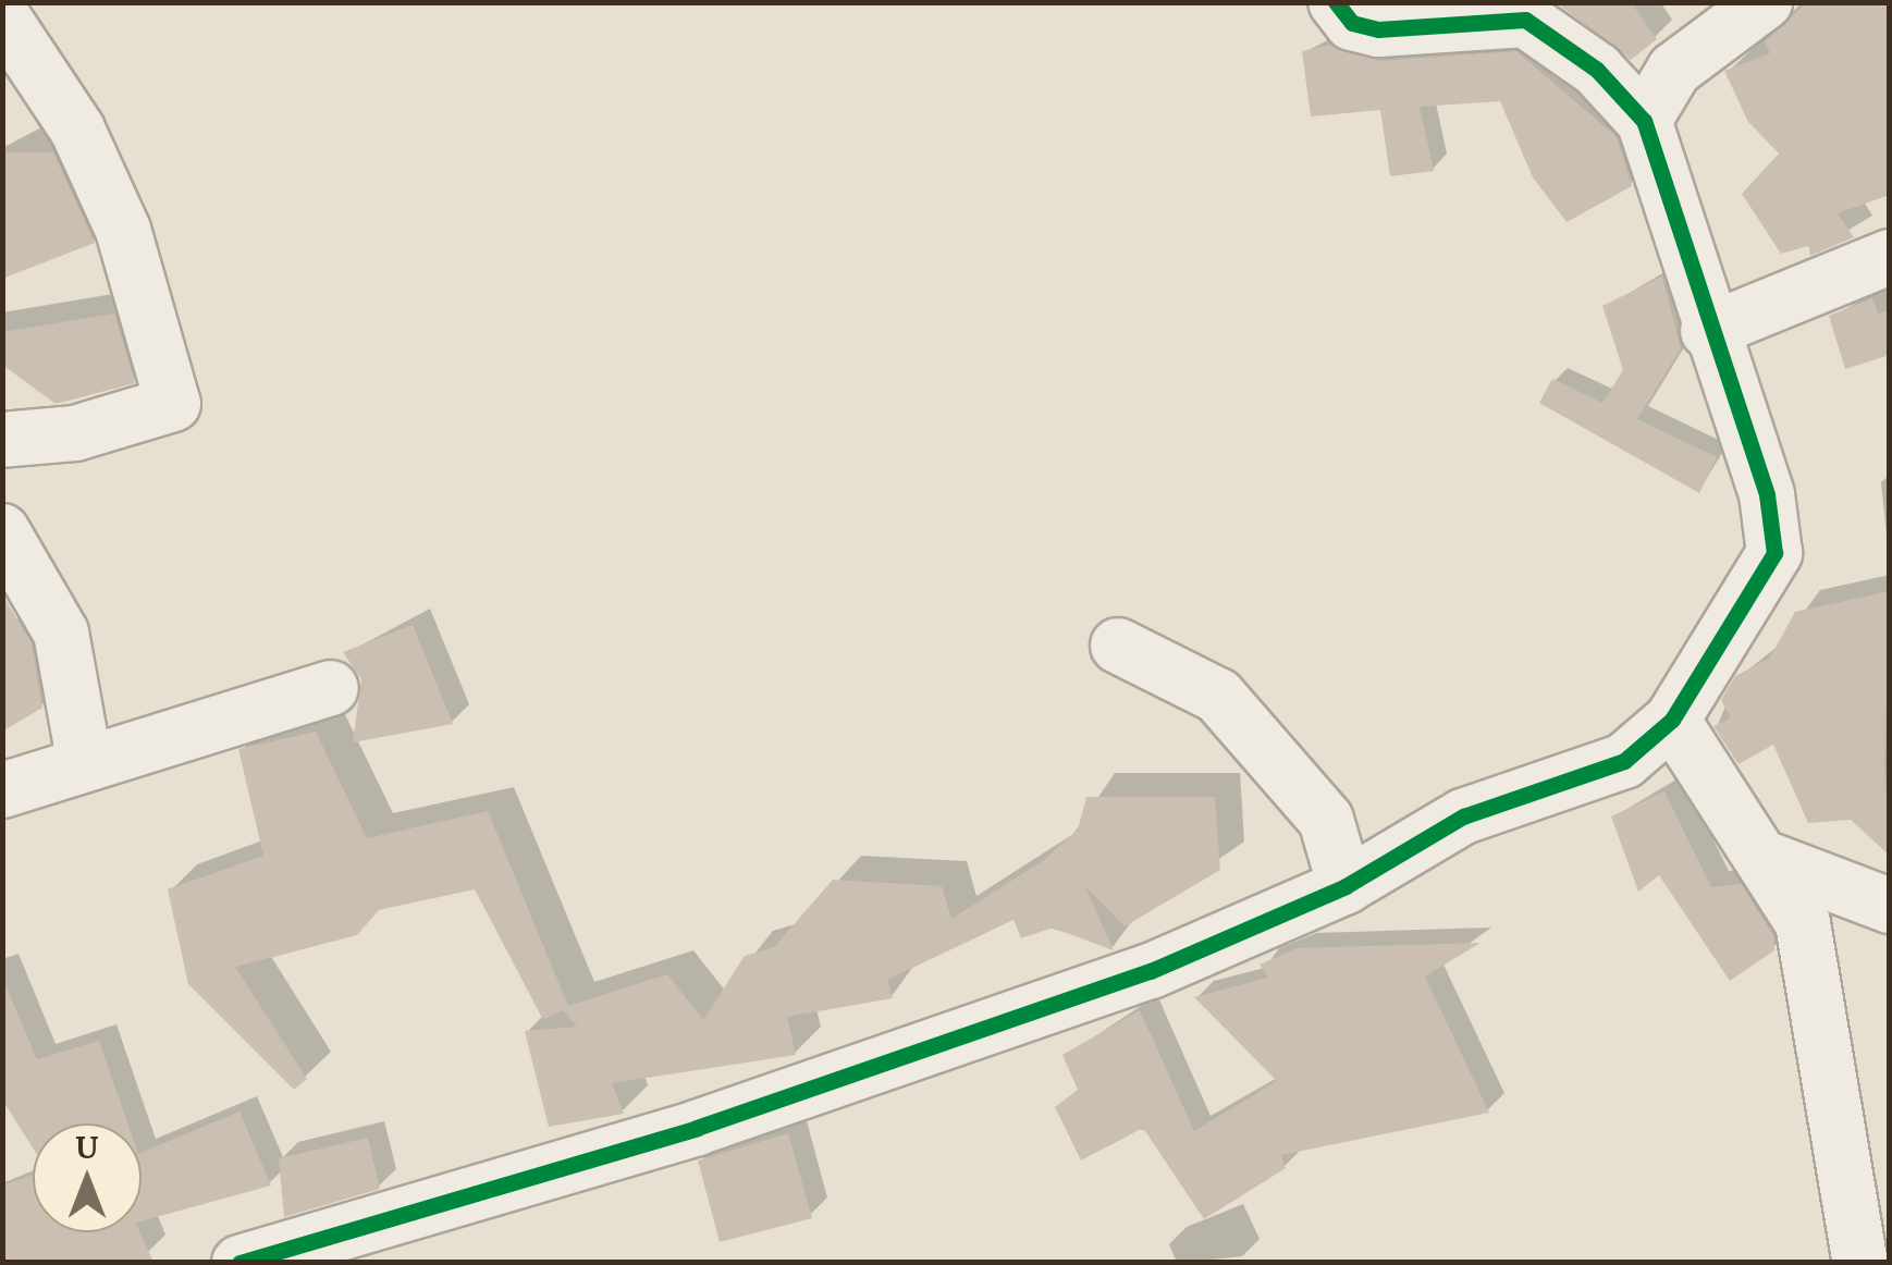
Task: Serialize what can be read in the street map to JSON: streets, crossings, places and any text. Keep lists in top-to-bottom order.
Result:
{
  "north": "top"
}
